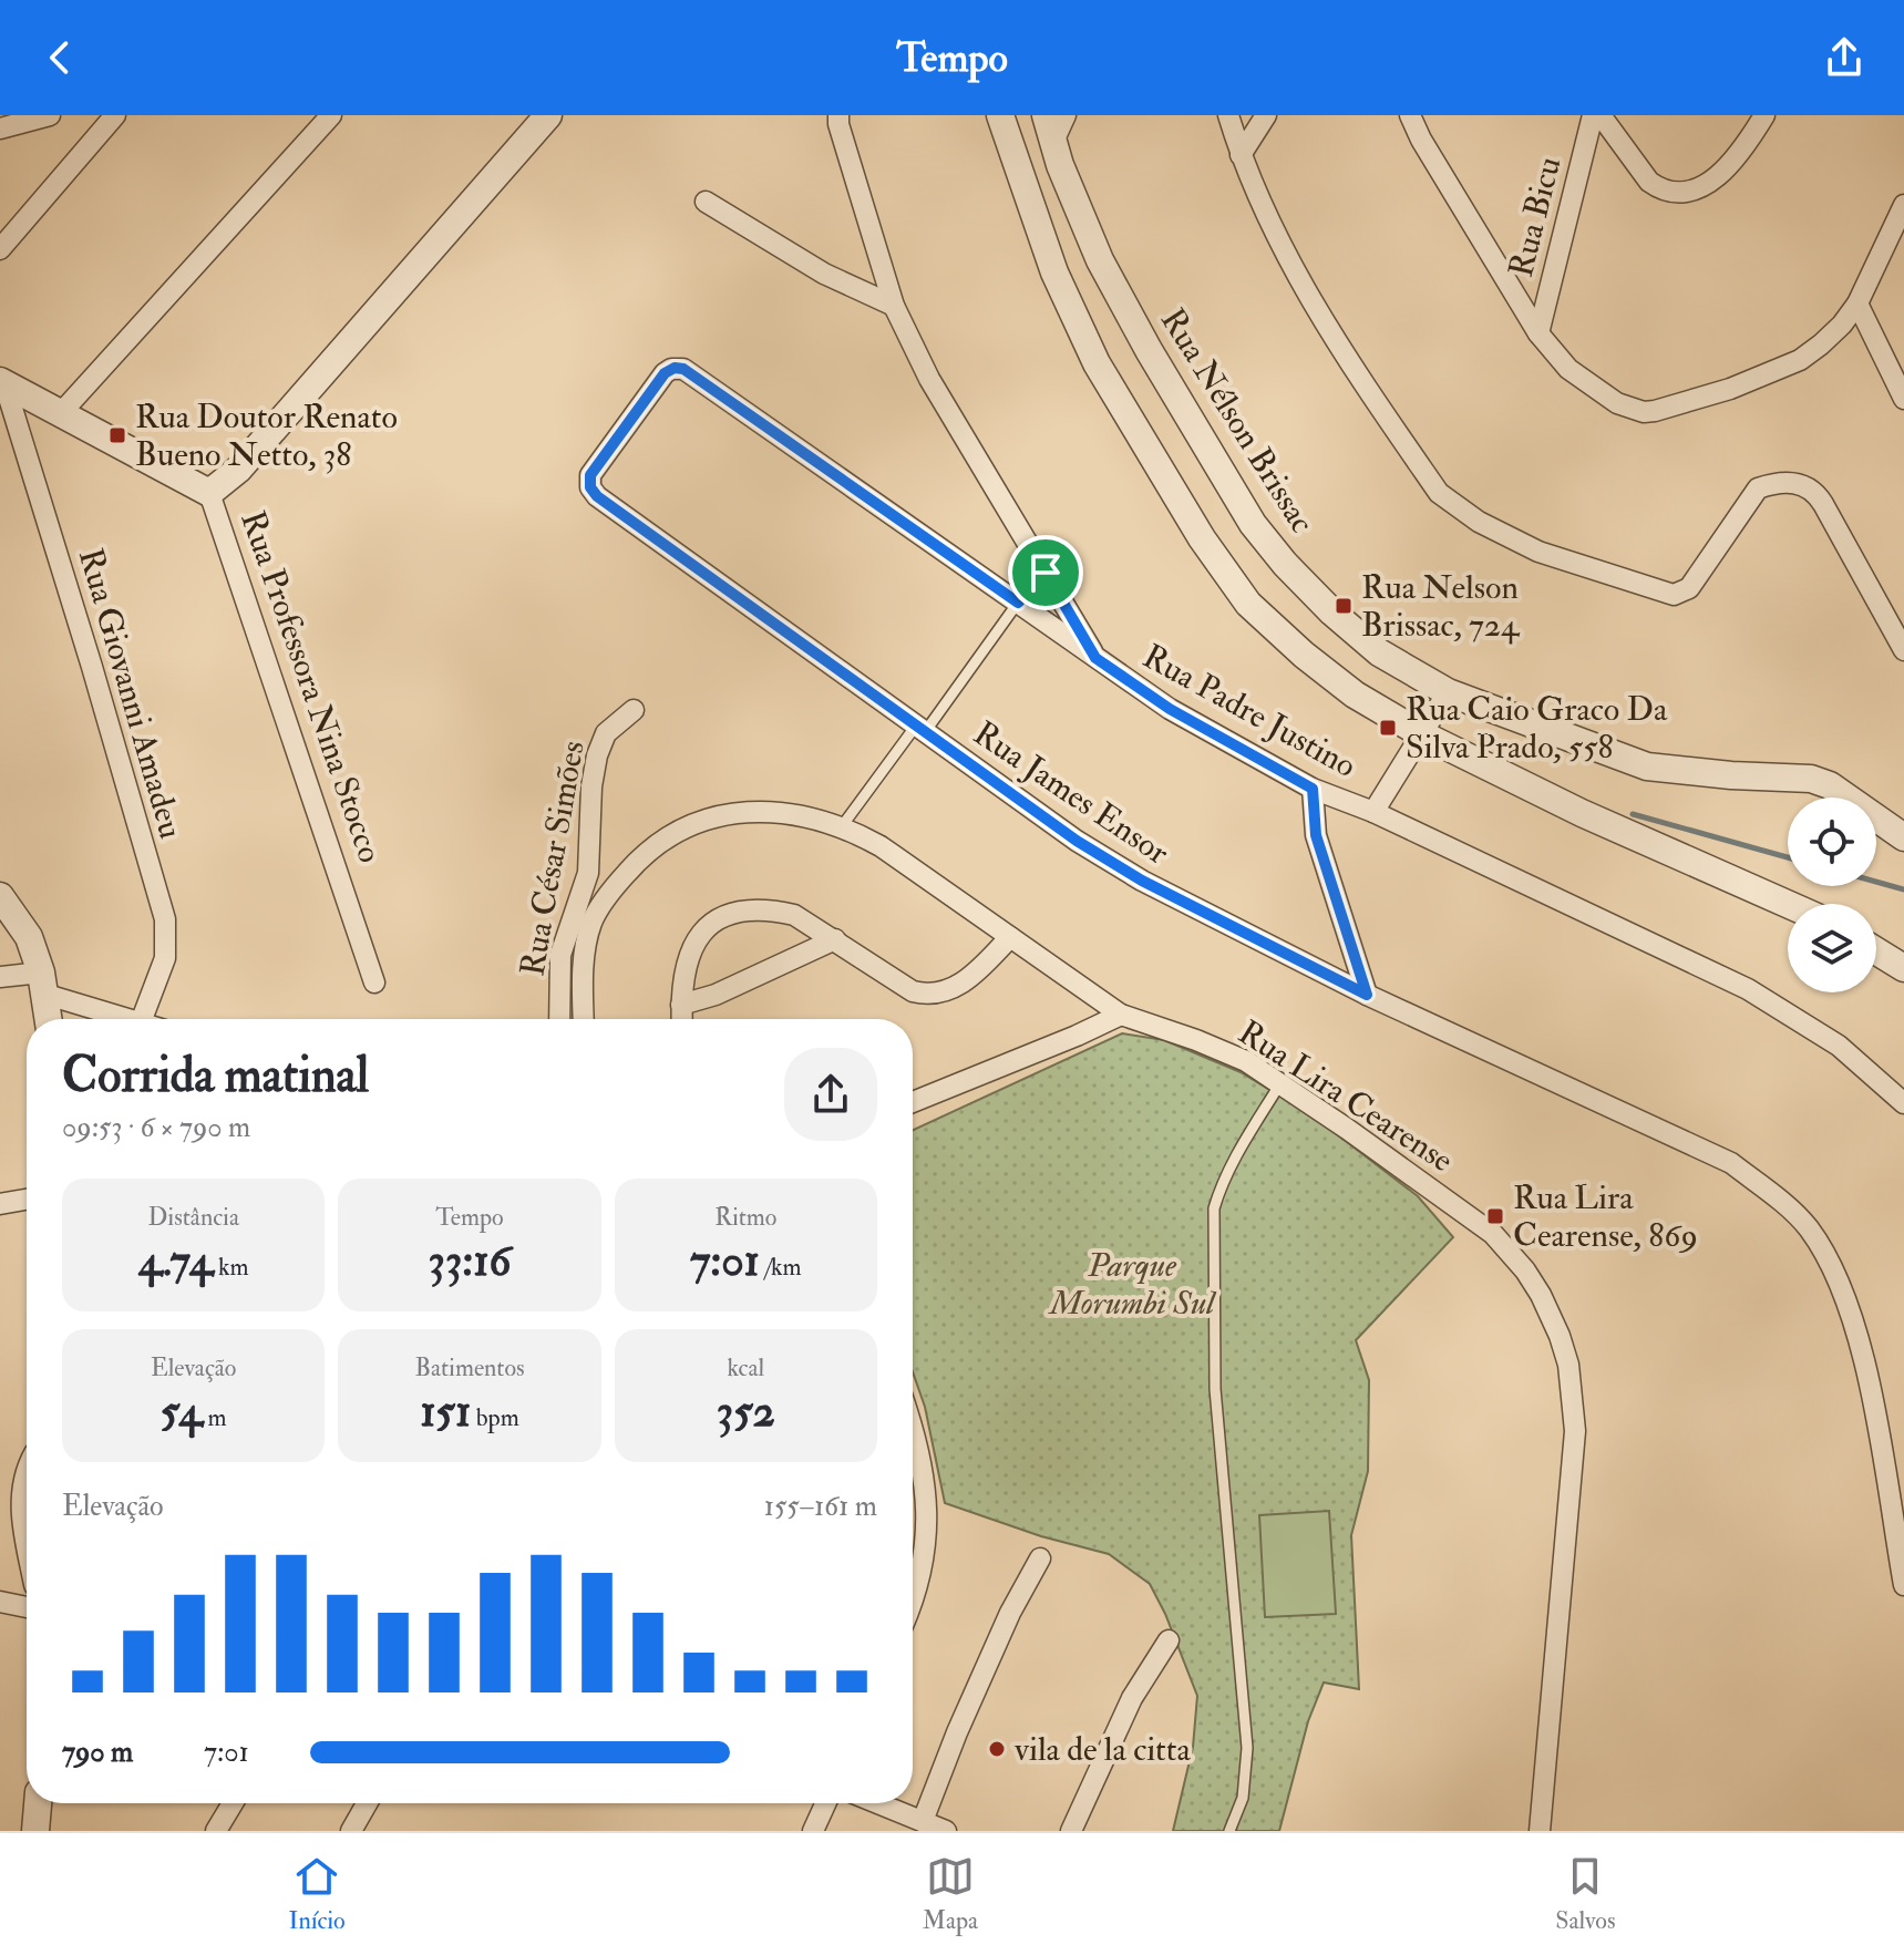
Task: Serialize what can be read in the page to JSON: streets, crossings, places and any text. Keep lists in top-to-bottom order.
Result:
{
  "streets": {
    "street": [
      "Rua Bicu",
      "Rua Nélson Brissac",
      "Rua Professora Nina Stocco",
      "Rua Giovanni Amadeu",
      "Rua Padre Justino",
      "Rua James Ensor",
      "Rua César Simões",
      "Rua Lira Cearense"
    ]
  },
  "crossings": [
    ["Rua Padre Justino", "Rua James Ensor"]
  ],
  "parks": ["Parque Morumbi Sul"],
  "places": {
    "transit": [
      "Rua Doutor Renato Bueno Netto, 38",
      "Rua Nelson Brissac, 724",
      "Rua Caio Graco Da Silva Prado, 558",
      "Rua Lira Cearense, 869"
    ],
    "other": ["vila de la citta"]
  },
  "page": {
    "header": "Tempo",
    "heading": ["Corrida matinal", "09:53 · 6 × 790 m"],
    "stats": [
      ["Distância", "4.74 km"],
      ["Tempo", "33:16"],
      ["Ritmo", "7:01 /km"],
      ["Elevação", "54 m"],
      ["Batimentos", "151 bpm"],
      ["kcal", "352"]
    ],
    "chart": ["Elevação", "155–161 m"],
    "list": [
      {
        "name": "790 m",
        "note": "7:01"
      }
    ],
    "tabs": ["Início", "Mapa", "Salvos"]
  }
}
